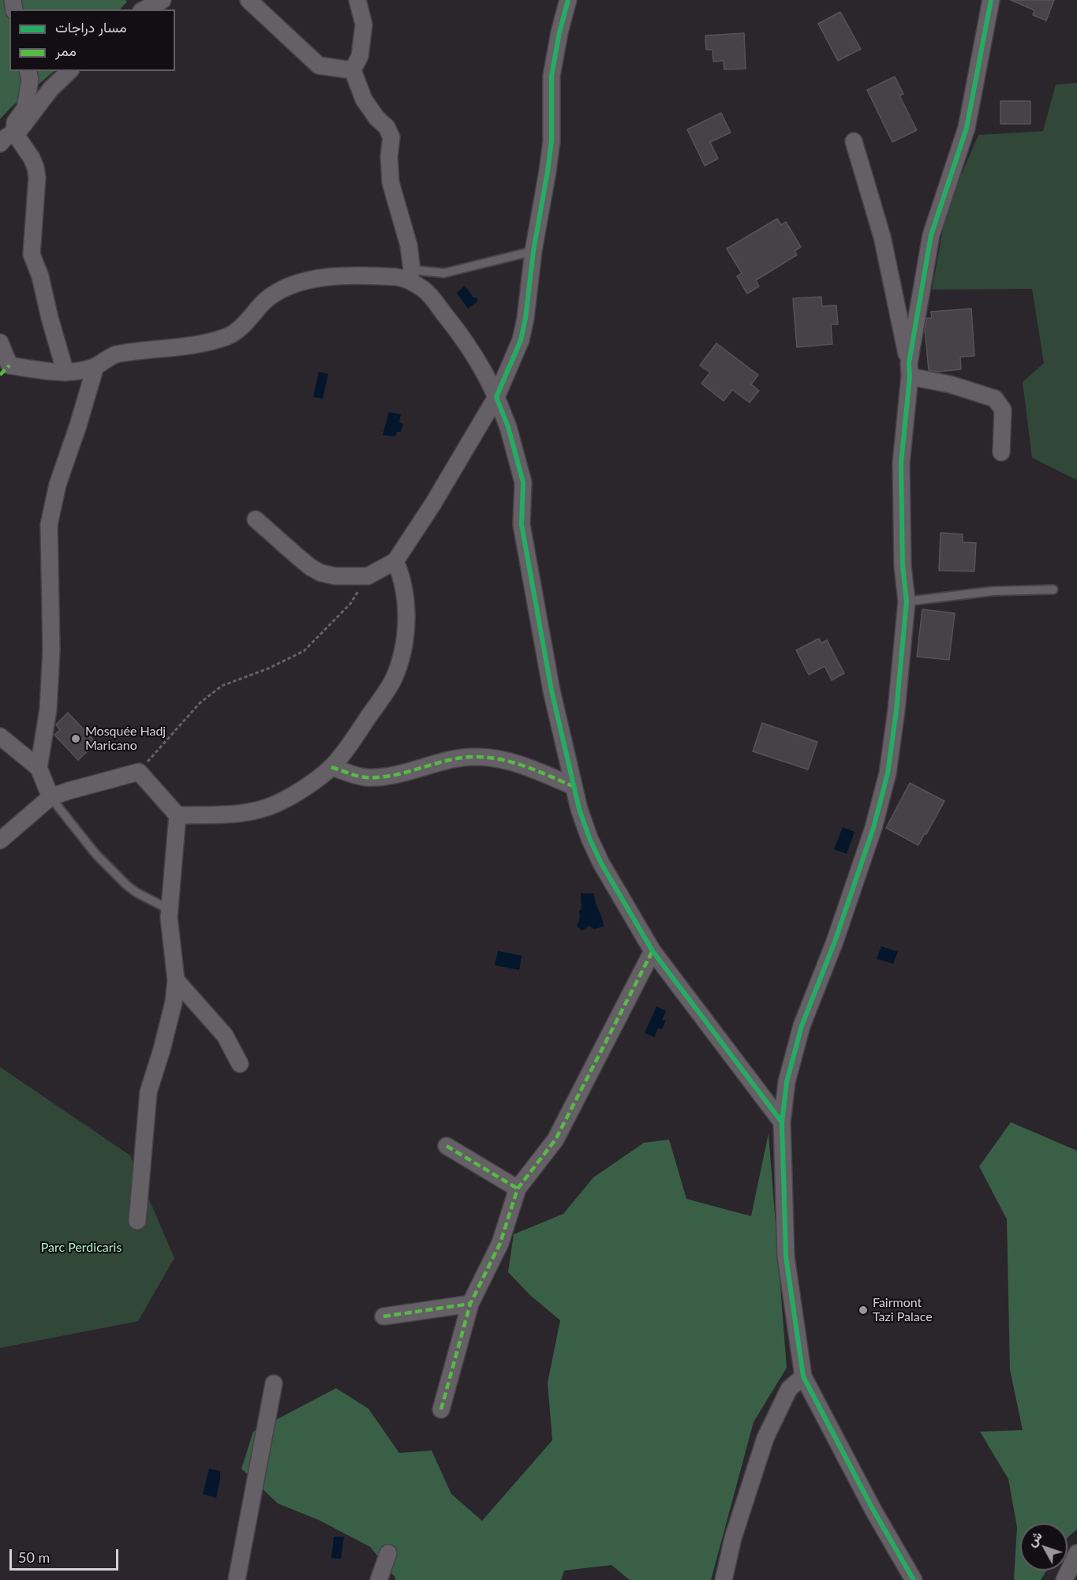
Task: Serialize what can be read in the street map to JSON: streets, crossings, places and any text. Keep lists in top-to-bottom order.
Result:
{
  "parks": ["Parc Perdicaris"],
  "places": ["Mosquée Hadj Maricano", "Fairmont Tazi Palace"],
  "legend": ["مسار دراجات", "ممر"],
  "scale_bar": "50 m",
  "north": "top left"
}
